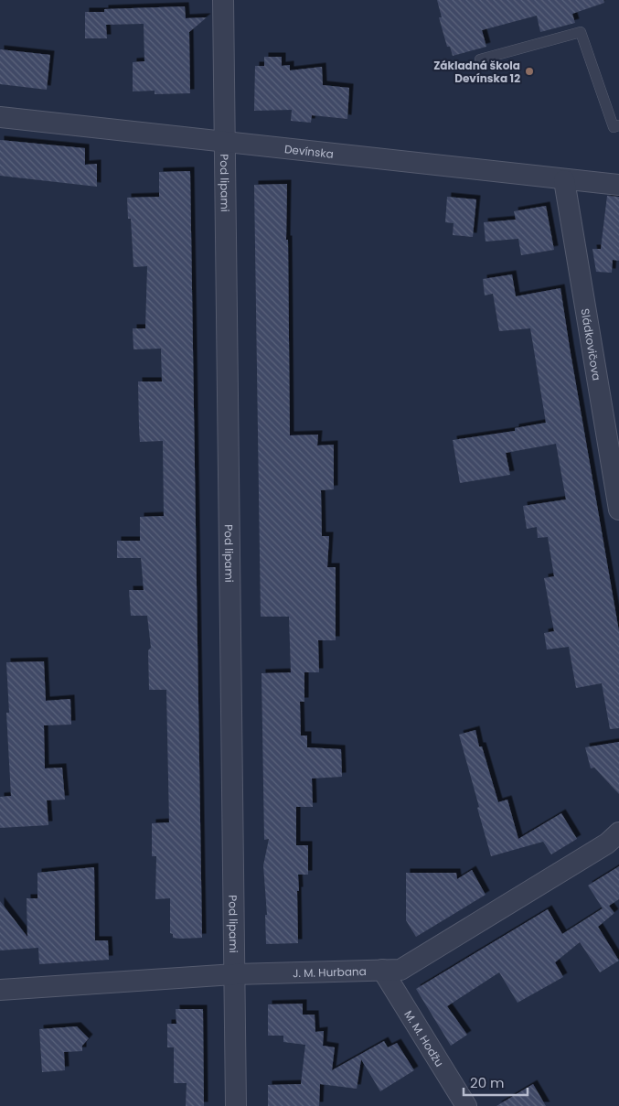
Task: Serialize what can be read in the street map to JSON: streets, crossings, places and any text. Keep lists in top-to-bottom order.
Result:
{
  "streets": {
    "street": [
      "Devínska",
      "Pod lipami",
      "Sládkovičova",
      "J. M. Hurbana",
      "M. M. Hodžu"
    ]
  },
  "crossings": [
    ["Devínska", "Pod lipami"],
    ["Devínska", "Sládkovičova"],
    ["Pod lipami", "J. M. Hurbana"],
    ["J. M. Hurbana", "M. M. Hodžu"]
  ],
  "places": ["Základná škola Devínska 12"],
  "scale_bar": "20 m"
}
